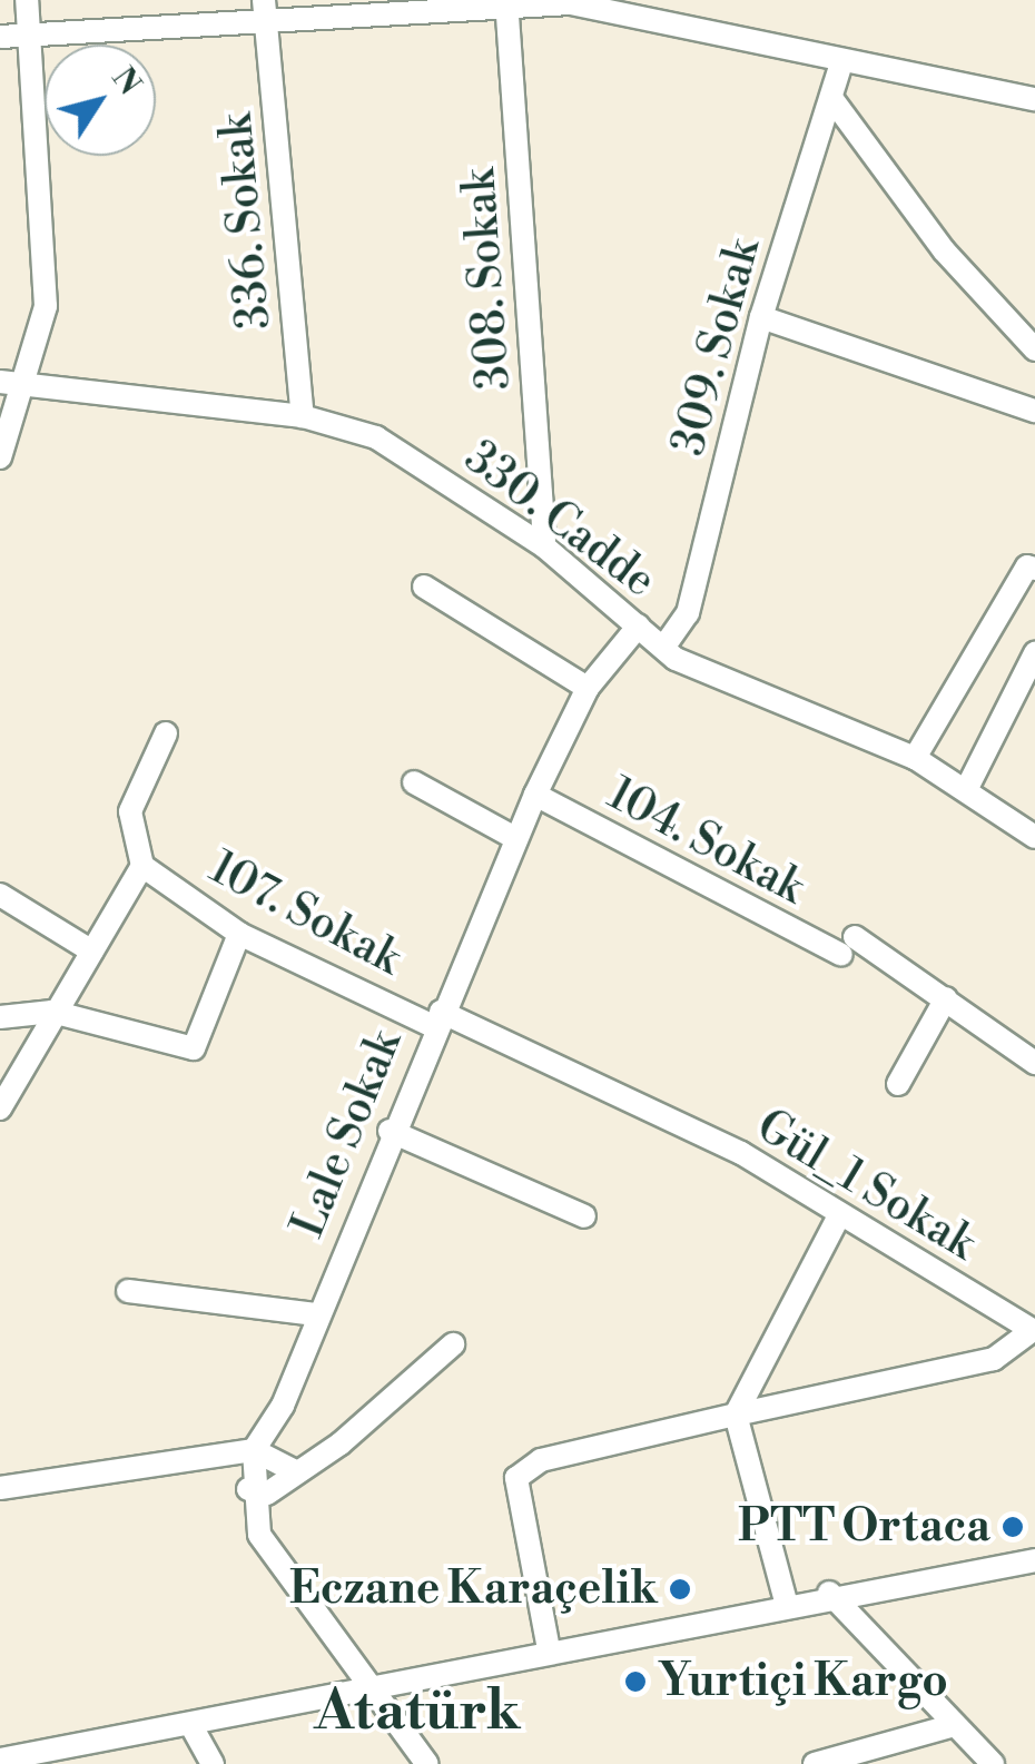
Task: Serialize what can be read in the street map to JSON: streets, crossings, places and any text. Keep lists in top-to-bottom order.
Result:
{
  "streets": {
    "street": [
      "336. Sokak",
      "308. Sokak",
      "309. Sokak",
      "330. Cadde",
      "104. Sokak",
      "107. Sokak",
      "Lale Sokak",
      "Gül_1 Sokak"
    ]
  },
  "crossings": [
    ["336. Sokak", "330. Cadde"],
    ["308. Sokak", "330. Cadde"],
    ["309. Sokak", "330. Cadde"],
    ["330. Cadde", "Lale Sokak"],
    ["104. Sokak", "Lale Sokak"],
    ["107. Sokak", "Lale Sokak"],
    ["107. Sokak", "Gül_1 Sokak"],
    ["Lale Sokak", "Gül_1 Sokak"]
  ],
  "districts": ["Atatürk"],
  "places": ["PTT Ortaca", "Eczane Karaçelik", "Yurtiçi Kargo"],
  "north": "top right"
}
